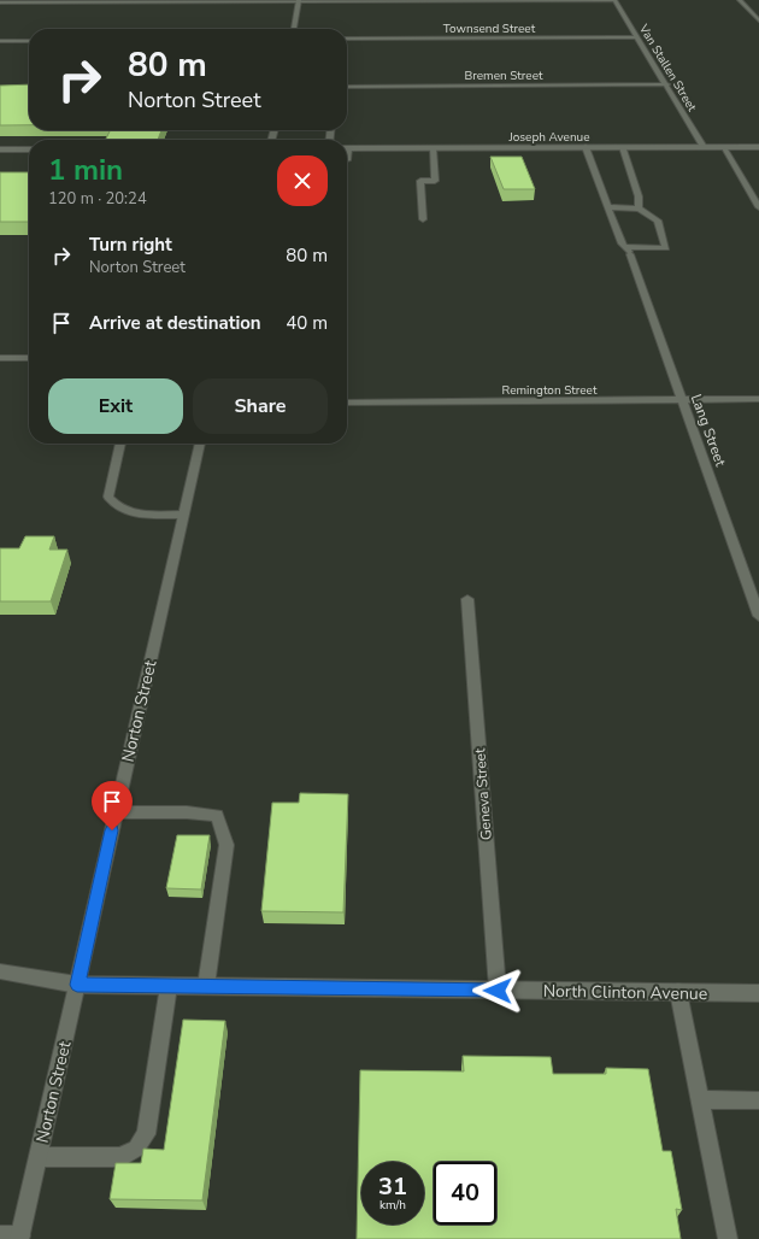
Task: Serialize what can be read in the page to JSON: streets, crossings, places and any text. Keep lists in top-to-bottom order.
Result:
{
  "streets": {
    "street": [
      "Townsend Street",
      "Van Stallen Street",
      "Bremen Street",
      "Joseph Avenue",
      "Remington Street",
      "Lang Street",
      "Norton Street",
      "Geneva Street",
      "North Clinton Avenue"
    ]
  },
  "crossings": [
    ["Townsend Street", "Van Stallen Street"],
    ["Van Stallen Street", "Bremen Street"],
    ["Van Stallen Street", "Joseph Avenue"],
    ["Joseph Avenue", "Lang Street"],
    ["Remington Street", "Lang Street"],
    ["Norton Street", "North Clinton Avenue"],
    ["Geneva Street", "North Clinton Avenue"]
  ],
  "page": {
    "turn": ["80 m", "Norton Street"],
    "heading": ["1 min", "120 m · 20:24"],
    "list": [
      {
        "name": "Turn right",
        "note": "Norton Street",
        "value": "80 m"
      },
      {
        "name": "Arrive at destination",
        "value": "40 m"
      }
    ],
    "buttons": ["Exit", "Share"],
    "speed": "31 km/h",
    "limit": "40"
  }
}
